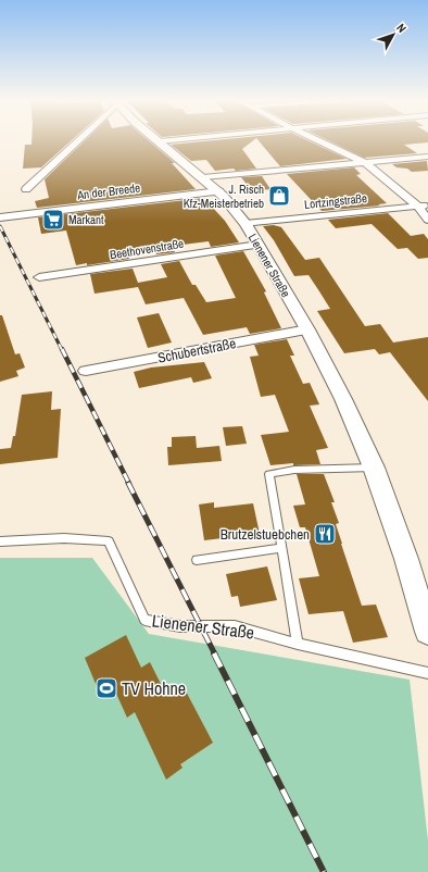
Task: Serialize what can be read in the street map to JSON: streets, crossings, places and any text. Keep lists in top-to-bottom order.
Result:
{
  "streets": {
    "street": [
      "An der Breede",
      "Lortzingstraße",
      "Beethovenstraße",
      "Lienener Straße",
      "Schubertstraße"
    ]
  },
  "crossings": [
    ["An der Breede", "Lienener Straße"],
    ["Lortzingstraße", "Lienener Straße"],
    ["Beethovenstraße", "Lienener Straße"],
    ["Lienener Straße", "Schubertstraße"]
  ],
  "places": {
    "shop": ["J. Risch Kfz-Meisterbetrieb"],
    "supermarket": ["Markant"],
    "restaurant": ["Brutzelstuebchen"],
    "sports": ["TV Hohne"]
  },
  "north": "top right"
}
